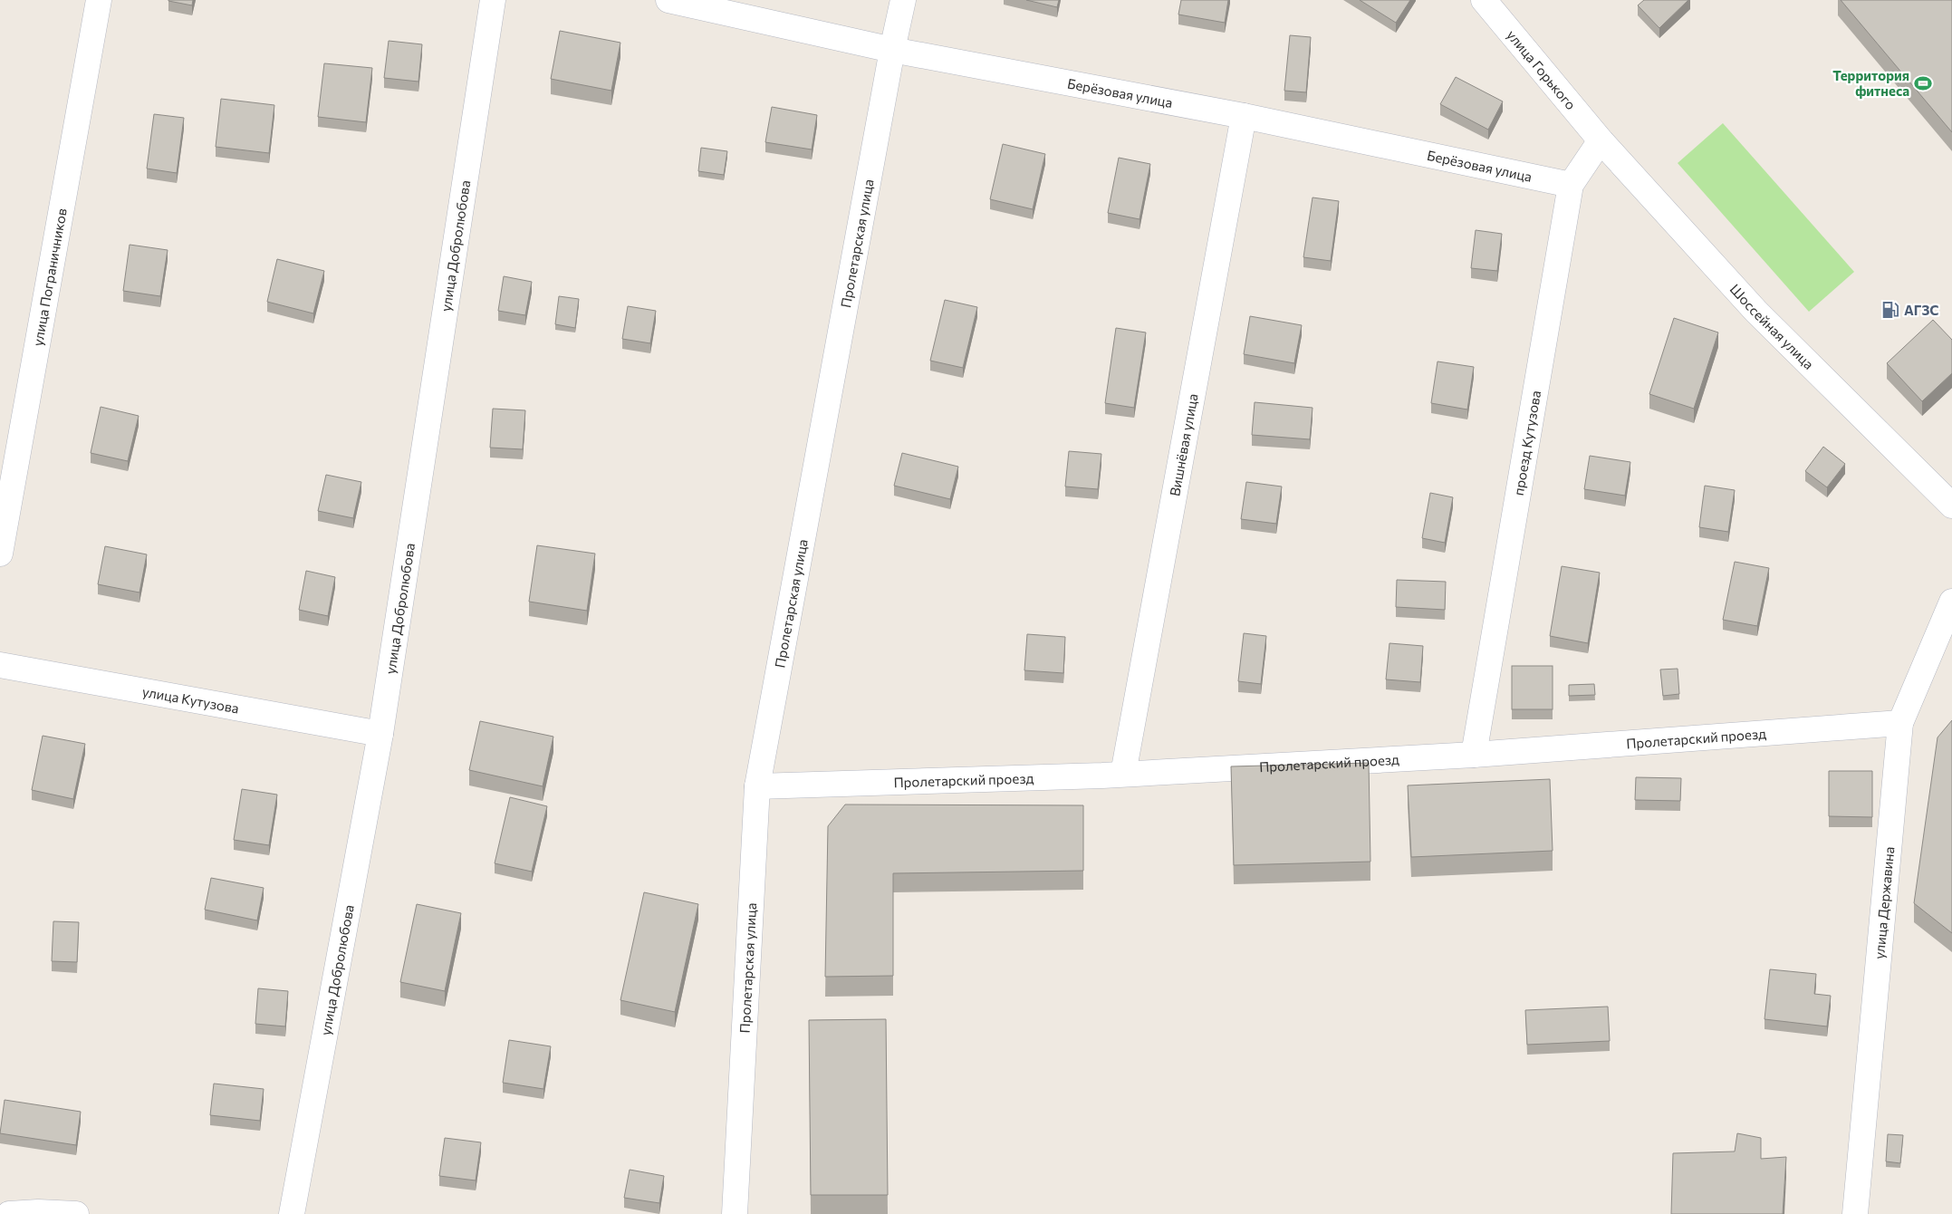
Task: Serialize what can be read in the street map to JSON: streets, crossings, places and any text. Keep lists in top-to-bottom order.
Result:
{
  "streets": {
    "street": [
      "улица Горького",
      "Берёзовая улица",
      "Пролетарская улица",
      "улица Добролюбова",
      "улица Пограничников",
      "Шоссейная улица",
      "проезд Кутузова",
      "Вишнёвая улица",
      "улица Кутузова",
      "Пролетарский проезд",
      "улица Державина"
    ]
  },
  "crossings": [
    ["улица Горького", "Шоссейная улица"],
    ["улица Горького", "проезд Кутузова"],
    ["Берёзовая улица", "Пролетарская улица"],
    ["Берёзовая улица", "проезд Кутузова"],
    ["Берёзовая улица", "Вишнёвая улица"],
    ["Пролетарская улица", "Пролетарский проезд"],
    ["улица Добролюбова", "улица Кутузова"],
    ["Шоссейная улица", "проезд Кутузова"],
    ["проезд Кутузова", "Пролетарский проезд"],
    ["Вишнёвая улица", "Пролетарский проезд"],
    ["Пролетарский проезд", "улица Державина"]
  ],
  "places": {
    "sports": ["Территория фитнеса"],
    "fuel station": ["АГЗС"]
  }
}
